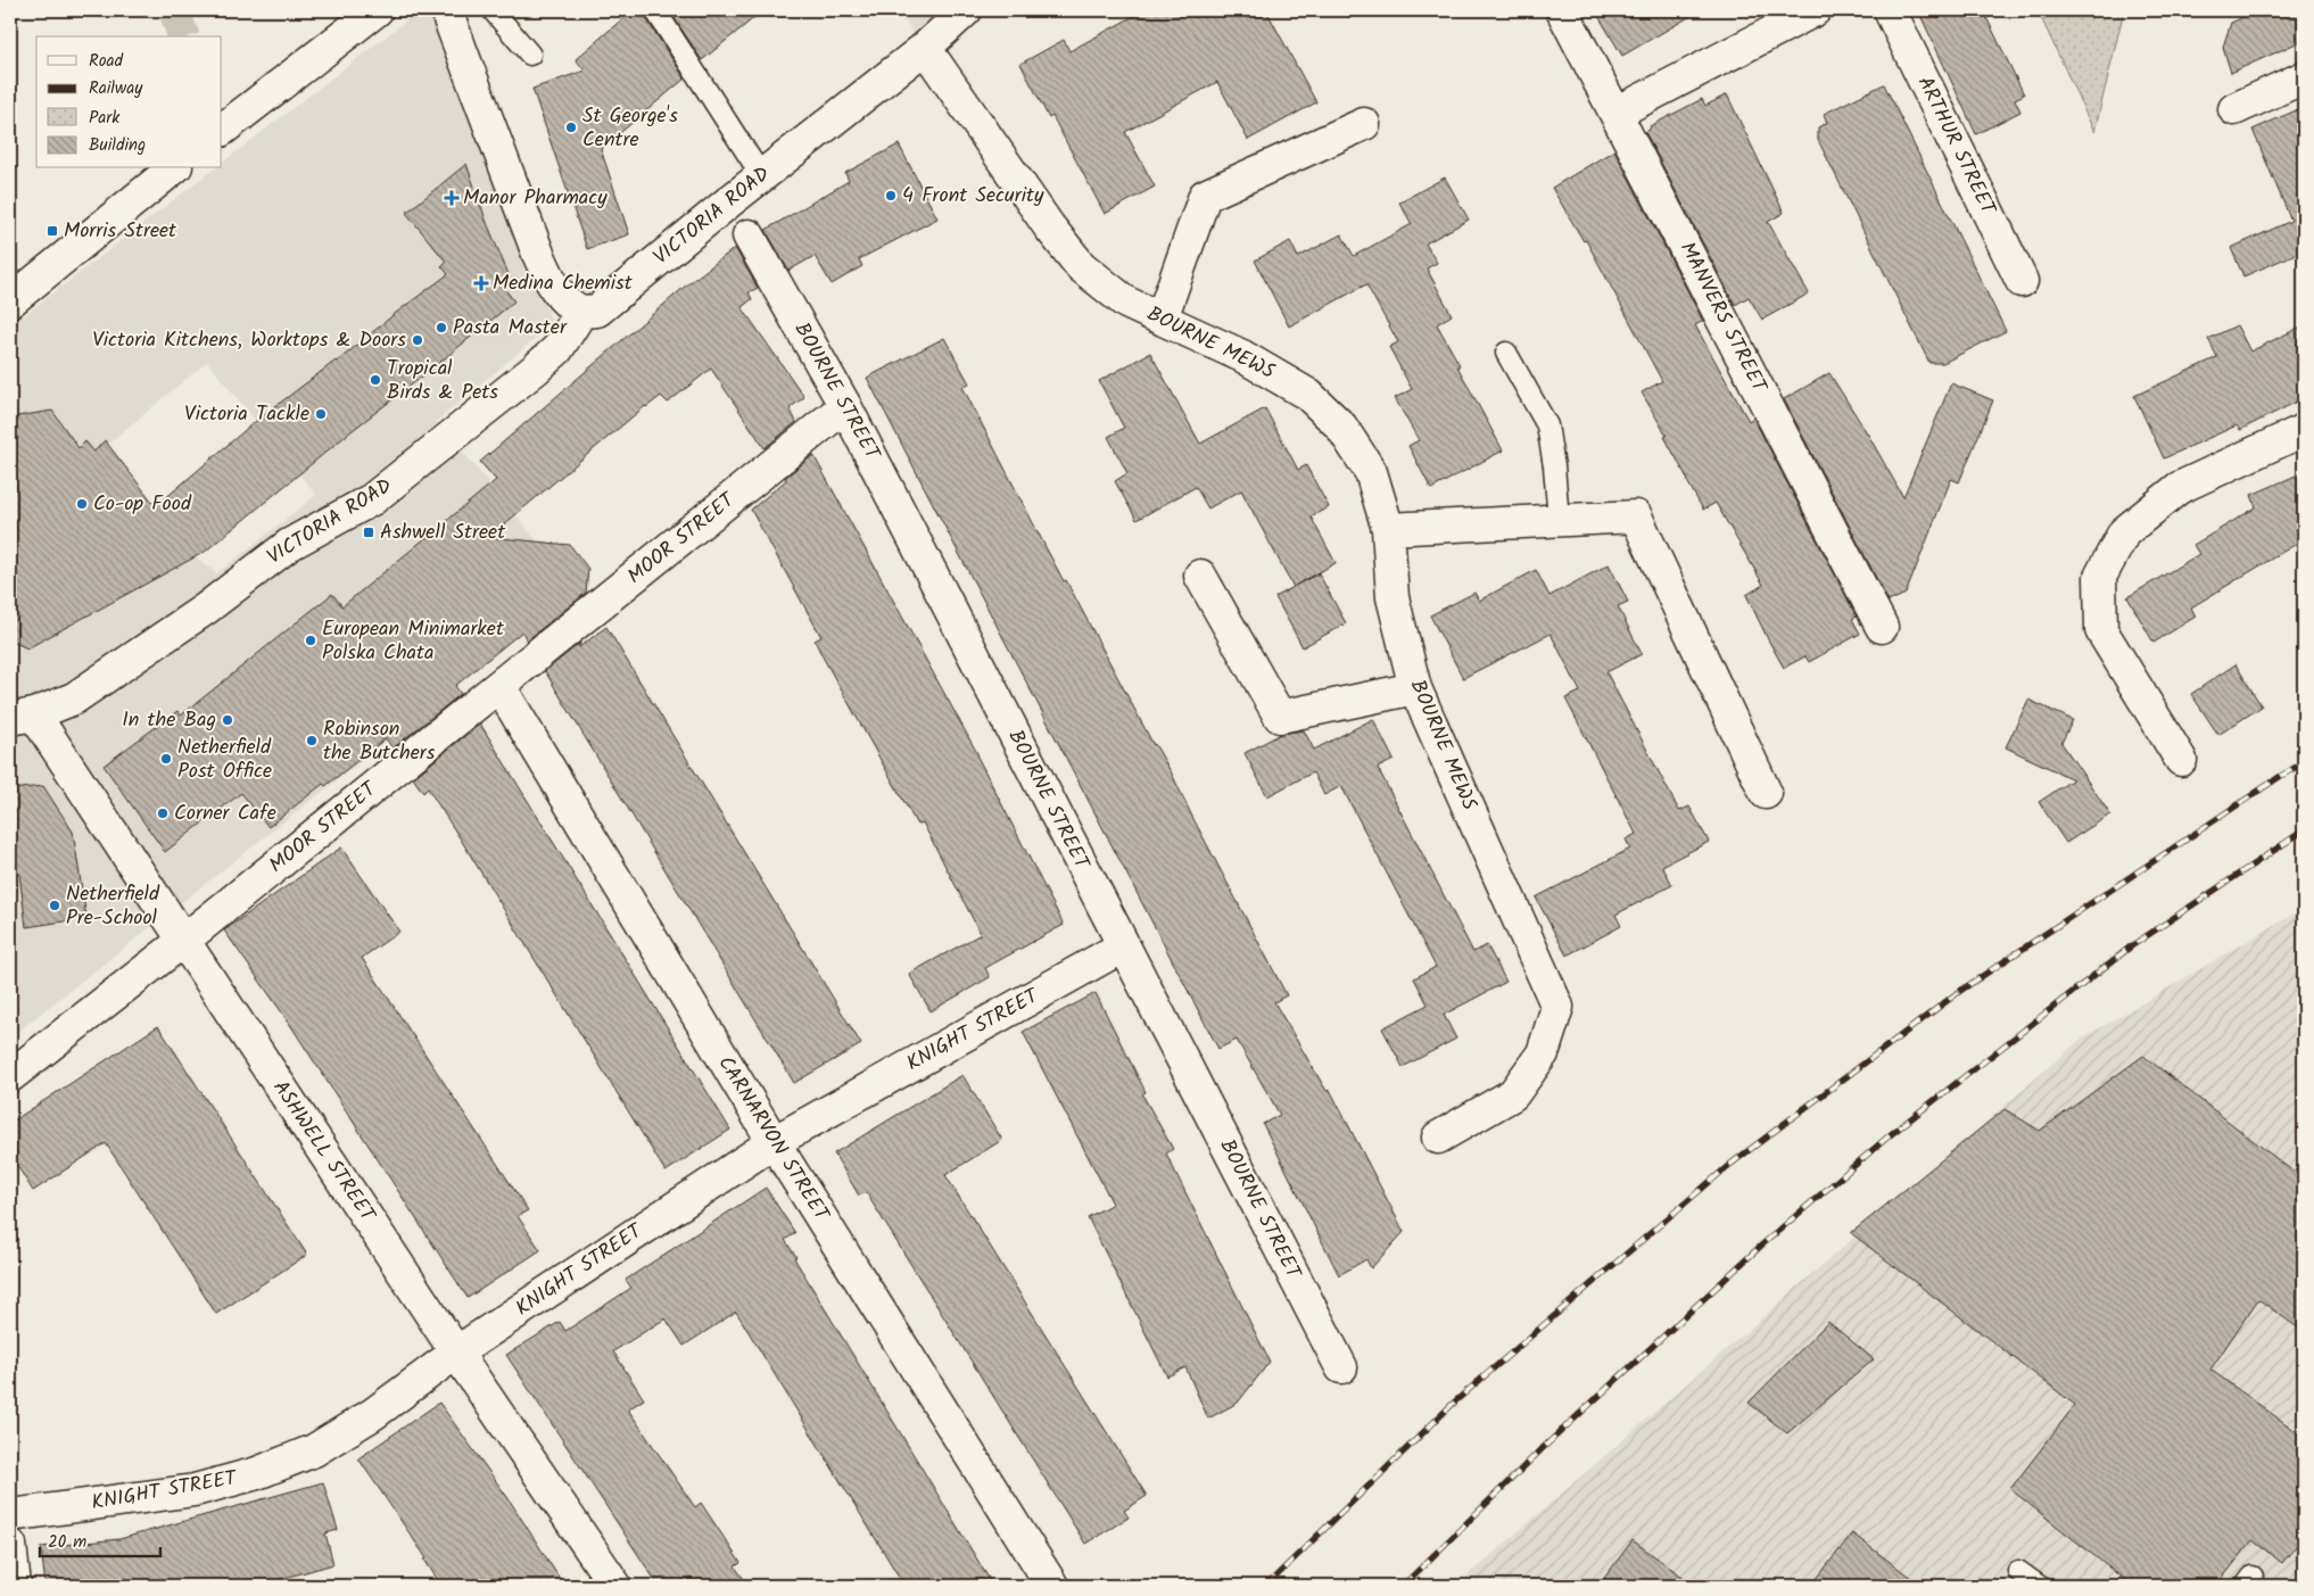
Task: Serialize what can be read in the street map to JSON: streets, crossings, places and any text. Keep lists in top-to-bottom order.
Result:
{
  "streets": {
    "street": [
      "ARTHUR STREET",
      "VICTORIA ROAD",
      "MANVERS STREET",
      "BOURNE MEWS",
      "BOURNE STREET",
      "MOOR STREET",
      "KNIGHT STREET",
      "CARNARVON STREET",
      "ASHWELL STREET"
    ]
  },
  "crossings": [
    ["VICTORIA ROAD", "BOURNE MEWS"],
    ["VICTORIA ROAD", "ASHWELL STREET"],
    ["BOURNE STREET", "MOOR STREET"],
    ["BOURNE STREET", "KNIGHT STREET"],
    ["MOOR STREET", "CARNARVON STREET"],
    ["MOOR STREET", "ASHWELL STREET"],
    ["KNIGHT STREET", "CARNARVON STREET"],
    ["KNIGHT STREET", "ASHWELL STREET"]
  ],
  "places": {
    "other": [
      "St George's Centre",
      "4 Front Security",
      "Pasta Master",
      "Victoria Kitchens, Worktops & Doors",
      "Tropical Birds & Pets",
      "Victoria Tackle",
      "Co-op Food",
      "European Minimarket Polska Chata",
      "In the Bag",
      "Robinson the Butchers",
      "Netherfield Post Office",
      "Corner Cafe",
      "Netherfield Pre-School"
    ],
    "health": ["Manor Pharmacy", "Medina Chemist"],
    "transit": ["Morris Street", "Ashwell Street"]
  },
  "legend": [
    "Road",
    "Railway",
    "Park",
    "Building"
  ],
  "scale_bar": "20 m"
}
